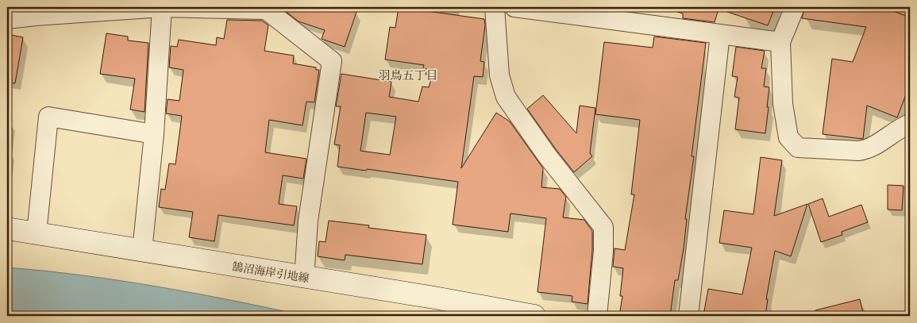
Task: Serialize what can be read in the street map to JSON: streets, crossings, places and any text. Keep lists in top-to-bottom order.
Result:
{
  "streets": {
    "street": ["鵠沼海岸引地線"]
  },
  "districts": ["羽鳥五丁目"]
}
